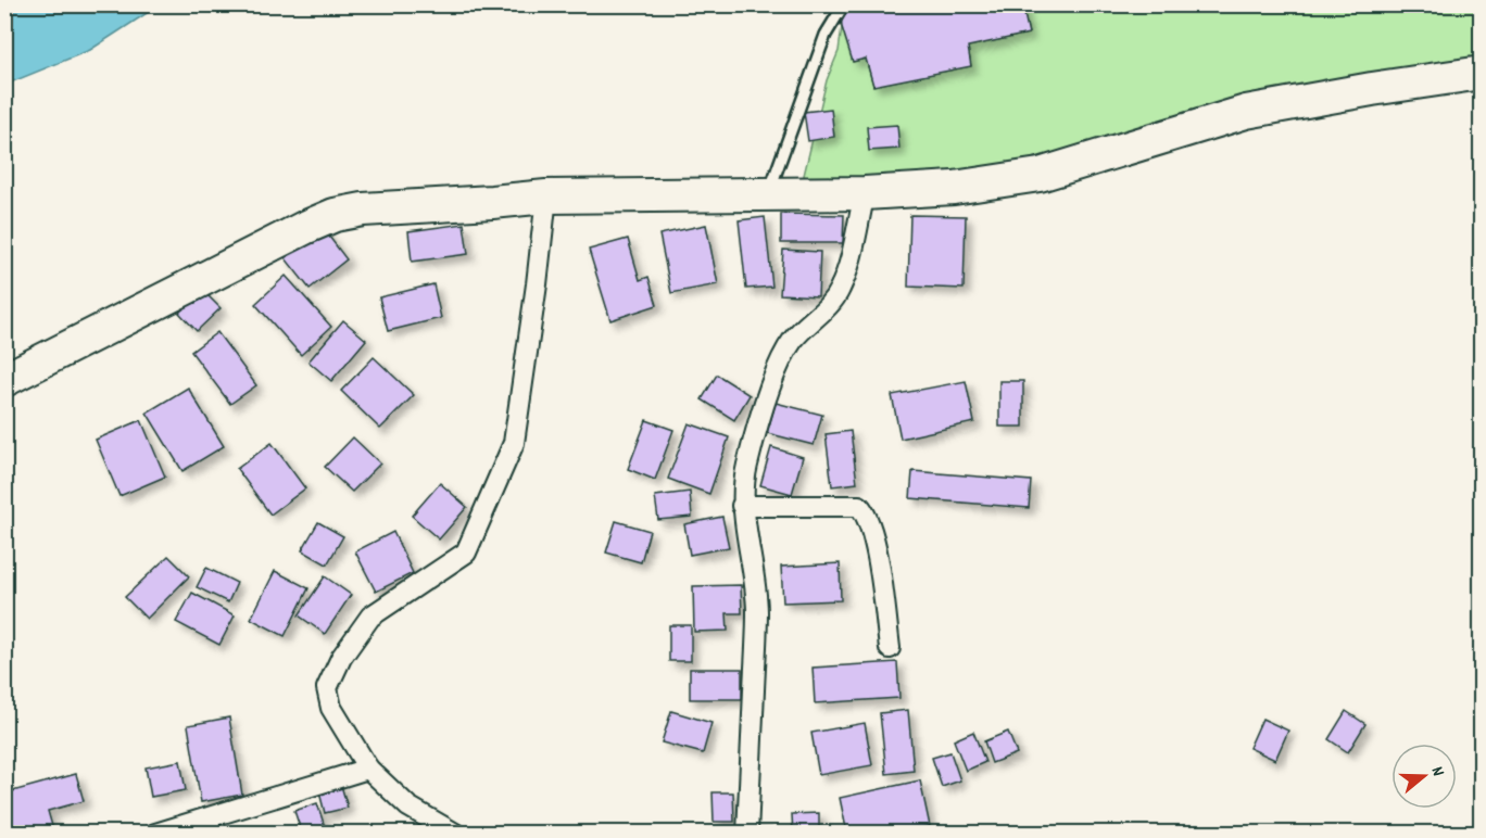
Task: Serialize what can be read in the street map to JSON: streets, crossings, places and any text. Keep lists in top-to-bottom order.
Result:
{
  "north": "right"
}
